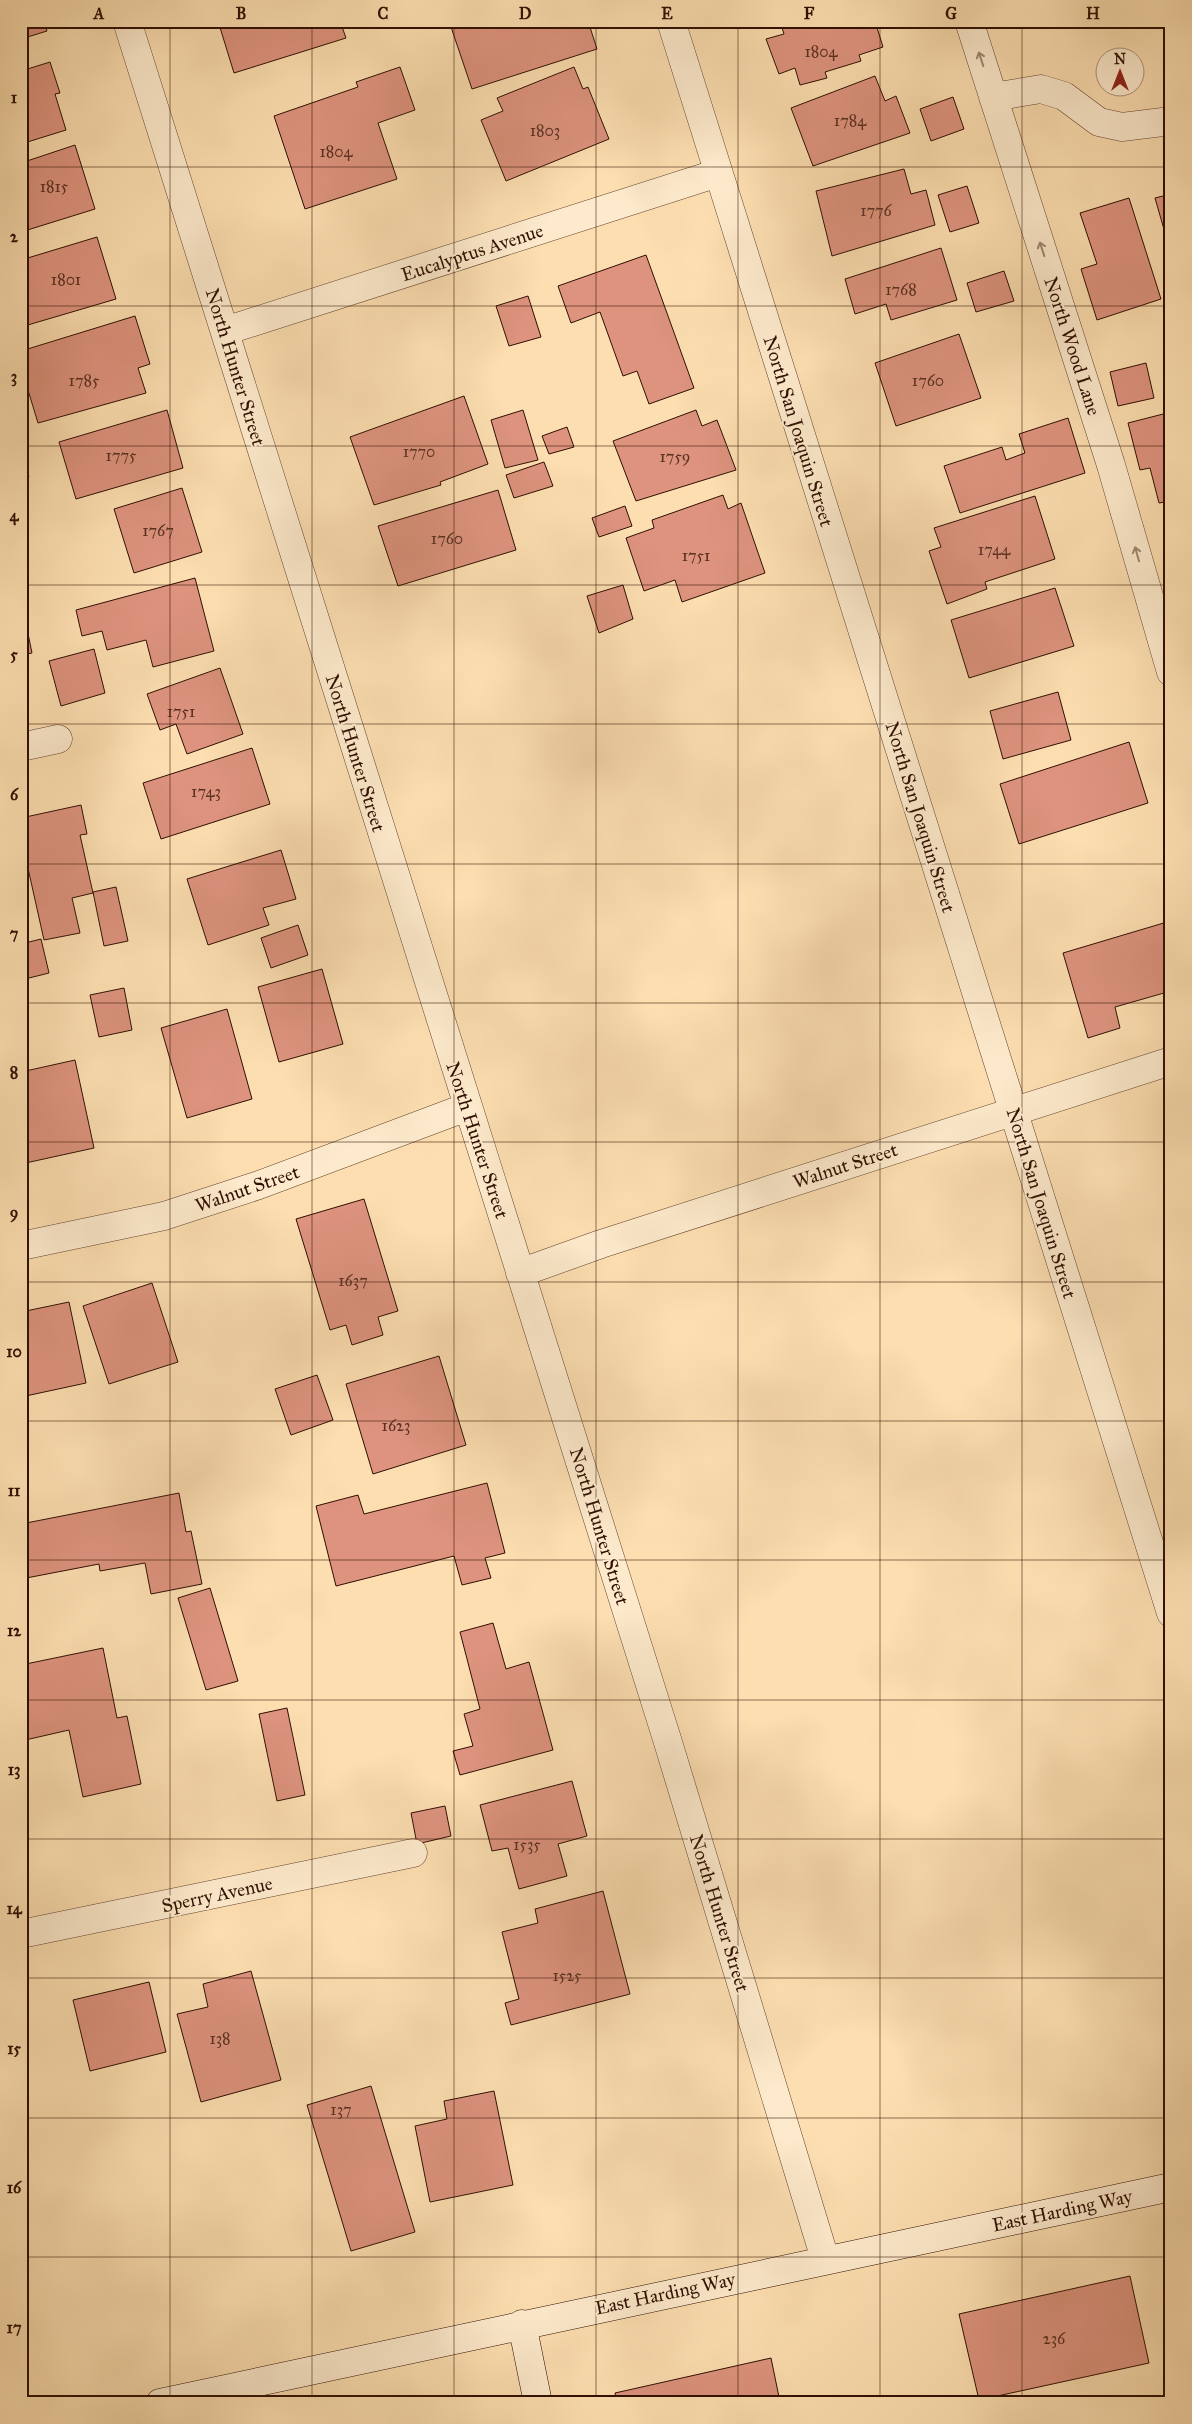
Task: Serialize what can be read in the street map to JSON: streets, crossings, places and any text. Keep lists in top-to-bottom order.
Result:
{
  "streets": {
    "street": [
      "Eucalyptus Avenue",
      "North Wood Lane",
      "North Hunter Street",
      "North San Joaquin Street",
      "Walnut Street",
      "Sperry Avenue",
      "East Harding Way"
    ]
  },
  "crossings": [
    ["Eucalyptus Avenue", "North Hunter Street"],
    ["Eucalyptus Avenue", "North San Joaquin Street"],
    ["North Hunter Street", "Walnut Street"],
    ["North Hunter Street", "East Harding Way"],
    ["North San Joaquin Street", "Walnut Street"]
  ],
  "one_way": ["North Wood Lane"],
  "house_numbers": [
    "1804",
    "1784",
    "1803",
    "1804",
    "1815",
    "1776",
    "1801",
    "1768",
    "1785",
    "1760",
    "1770",
    "1775",
    "1759",
    "1767",
    "1760",
    "1744",
    "1751",
    "1751",
    "1743",
    "1637",
    "1623",
    "1535",
    "1525",
    "138",
    "137",
    "236"
  ],
  "north": "top",
  "grid": {
    "columns": [
      "A",
      "B",
      "C",
      "D",
      "E",
      "F",
      "G",
      "H"
    ],
    "rows": [
      "1",
      "2",
      "3",
      "4",
      "5",
      "6",
      "7",
      "8",
      "9",
      "10",
      "11",
      "12",
      "13",
      "14",
      "15",
      "16",
      "17"
    ]
  }
}
